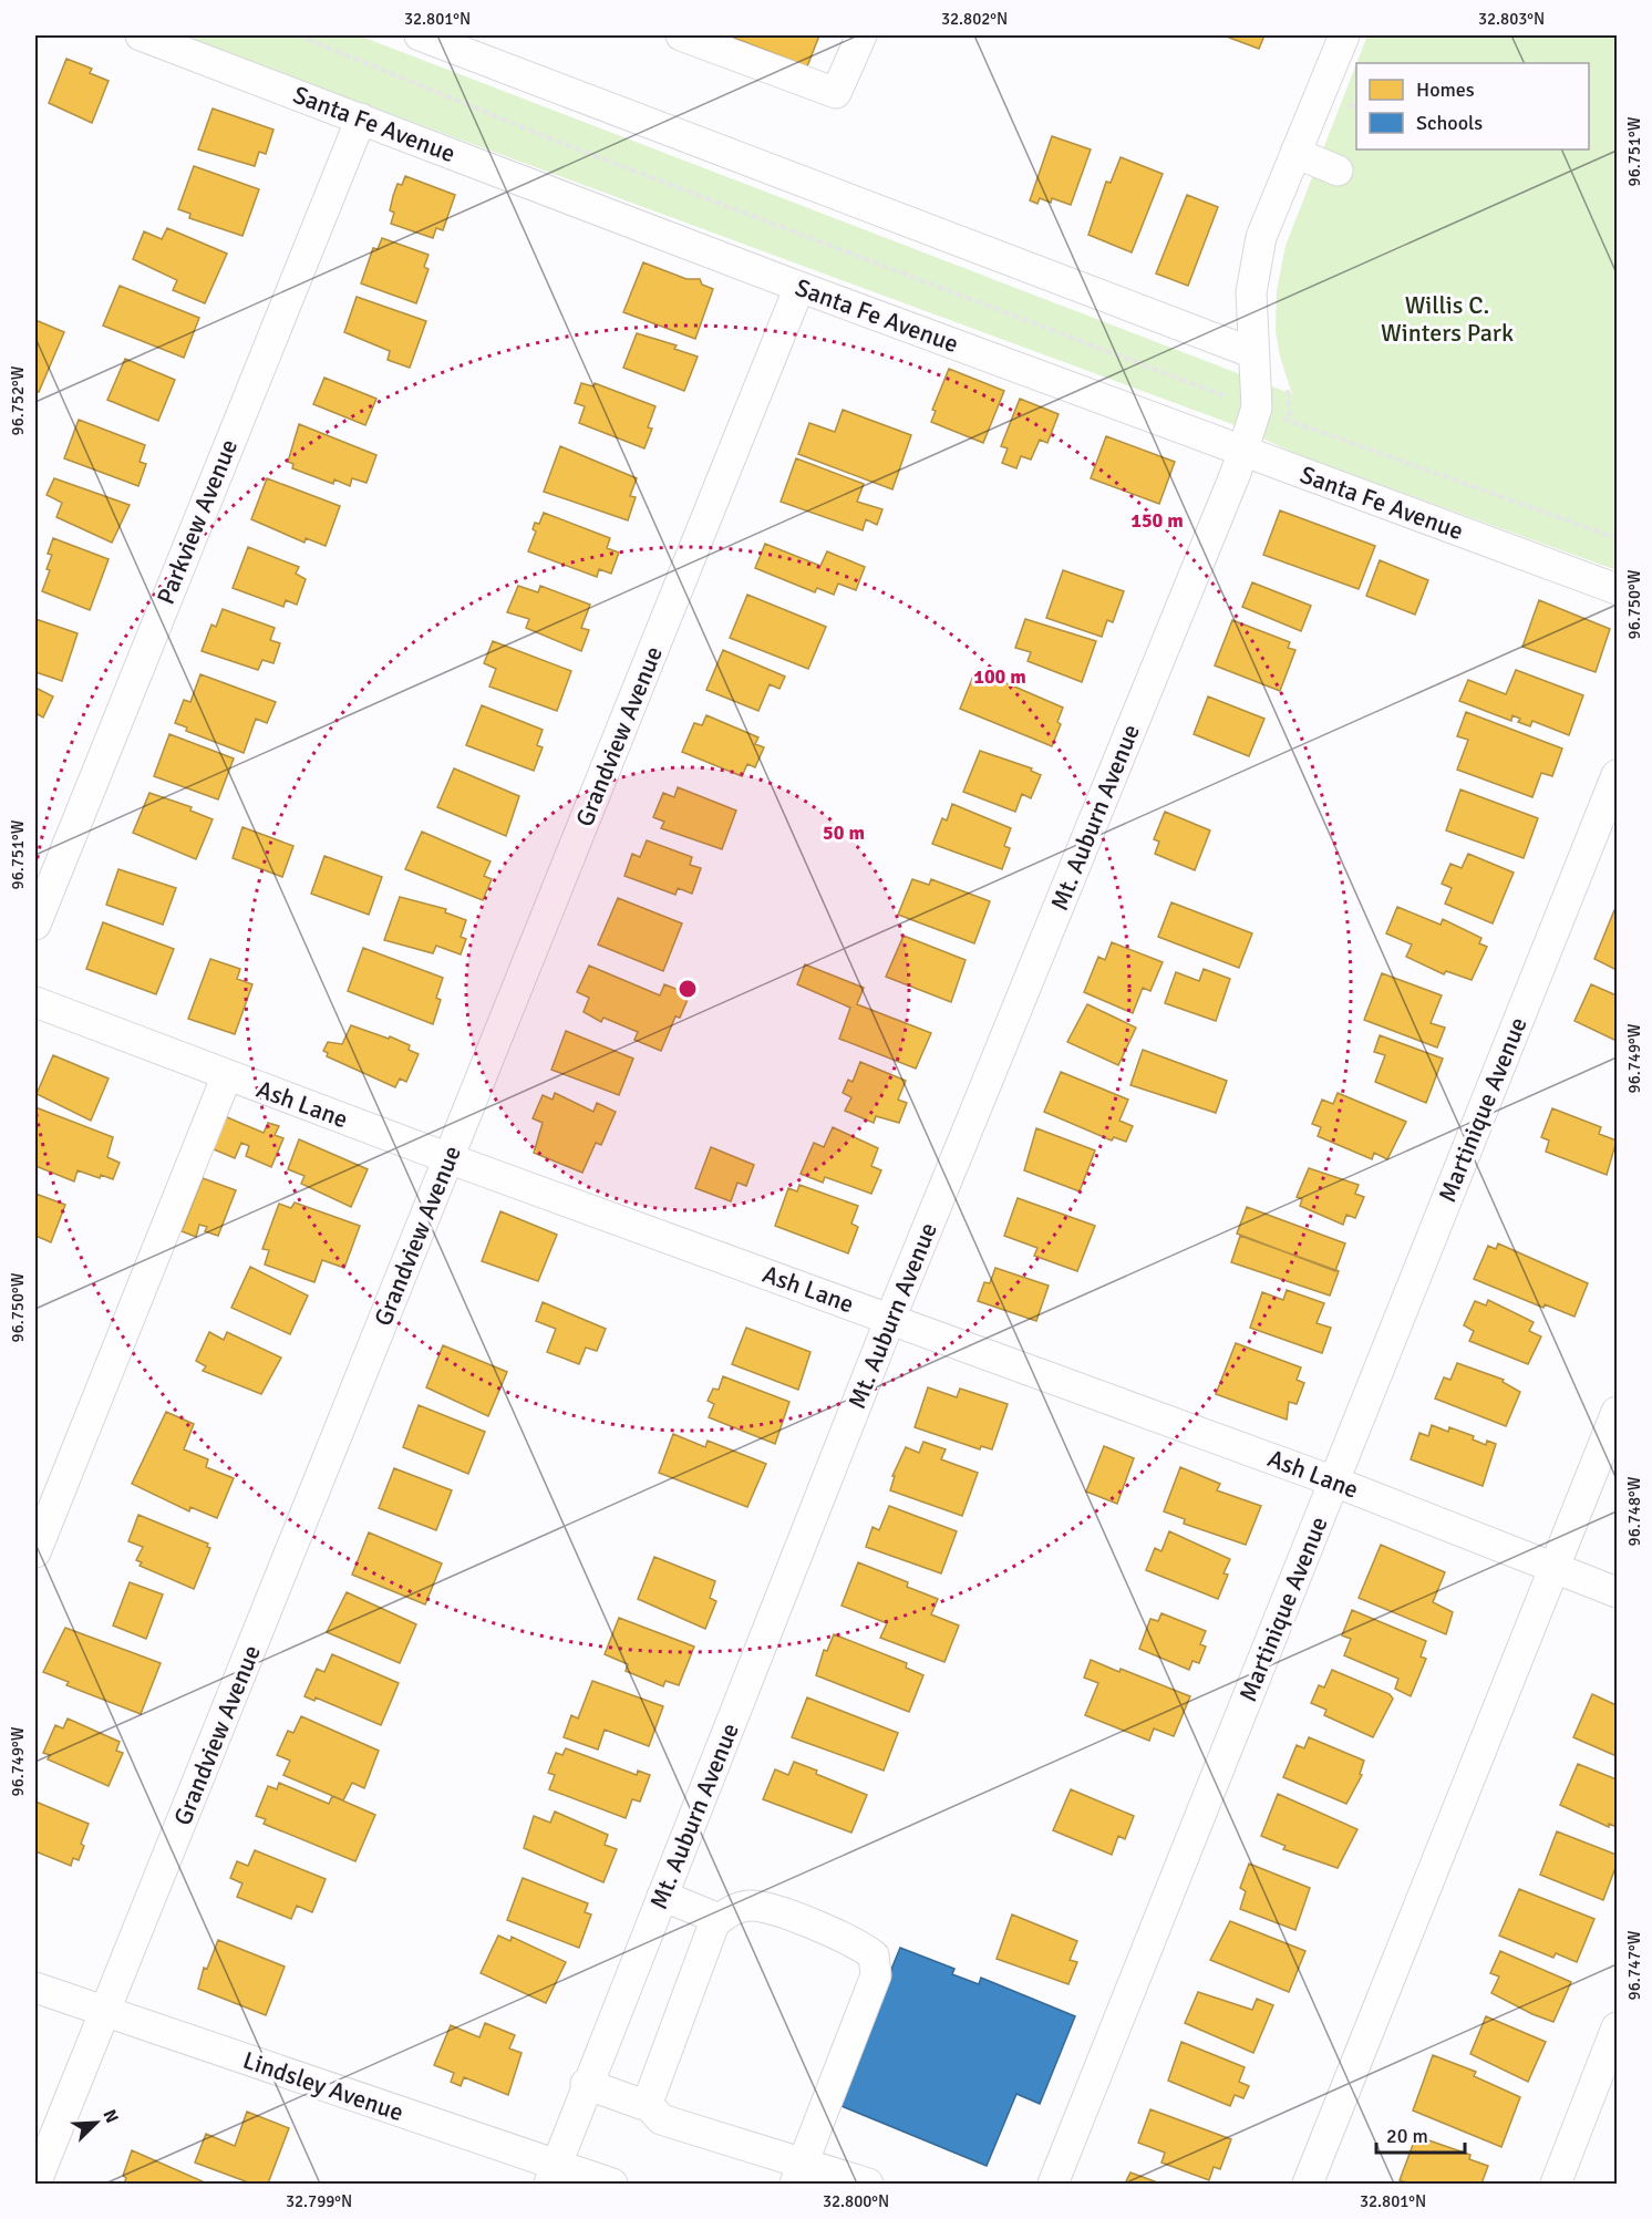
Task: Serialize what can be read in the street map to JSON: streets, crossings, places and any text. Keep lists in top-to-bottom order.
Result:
{
  "streets": {
    "street": [
      "Santa Fe Avenue",
      "Parkview Avenue",
      "Grandview Avenue",
      "Mt. Auburn Avenue",
      "Ash Lane",
      "Martinique Avenue",
      "Lindsley Avenue"
    ]
  },
  "crossings": [
    ["Santa Fe Avenue", "Parkview Avenue"],
    ["Santa Fe Avenue", "Grandview Avenue"],
    ["Santa Fe Avenue", "Mt. Auburn Avenue"],
    ["Grandview Avenue", "Ash Lane"],
    ["Grandview Avenue", "Lindsley Avenue"],
    ["Mt. Auburn Avenue", "Ash Lane"],
    ["Mt. Auburn Avenue", "Lindsley Avenue"],
    ["Ash Lane", "Martinique Avenue"]
  ],
  "parks": ["Willis C. Winters Park"],
  "legend": ["Homes", "Schools"],
  "scale_bar": "20 m",
  "north": "top right",
  "coordinates": [
    "32.801°N",
    "32.802°N",
    "32.803°N",
    "96.751°W",
    "96.752°W",
    "96.750°W",
    "96.749°W",
    "96.748°W",
    "96.747°W",
    "32.799°N",
    "32.800°N"
  ],
  "rings": ["150 m", "100 m", "50 m"]
}
